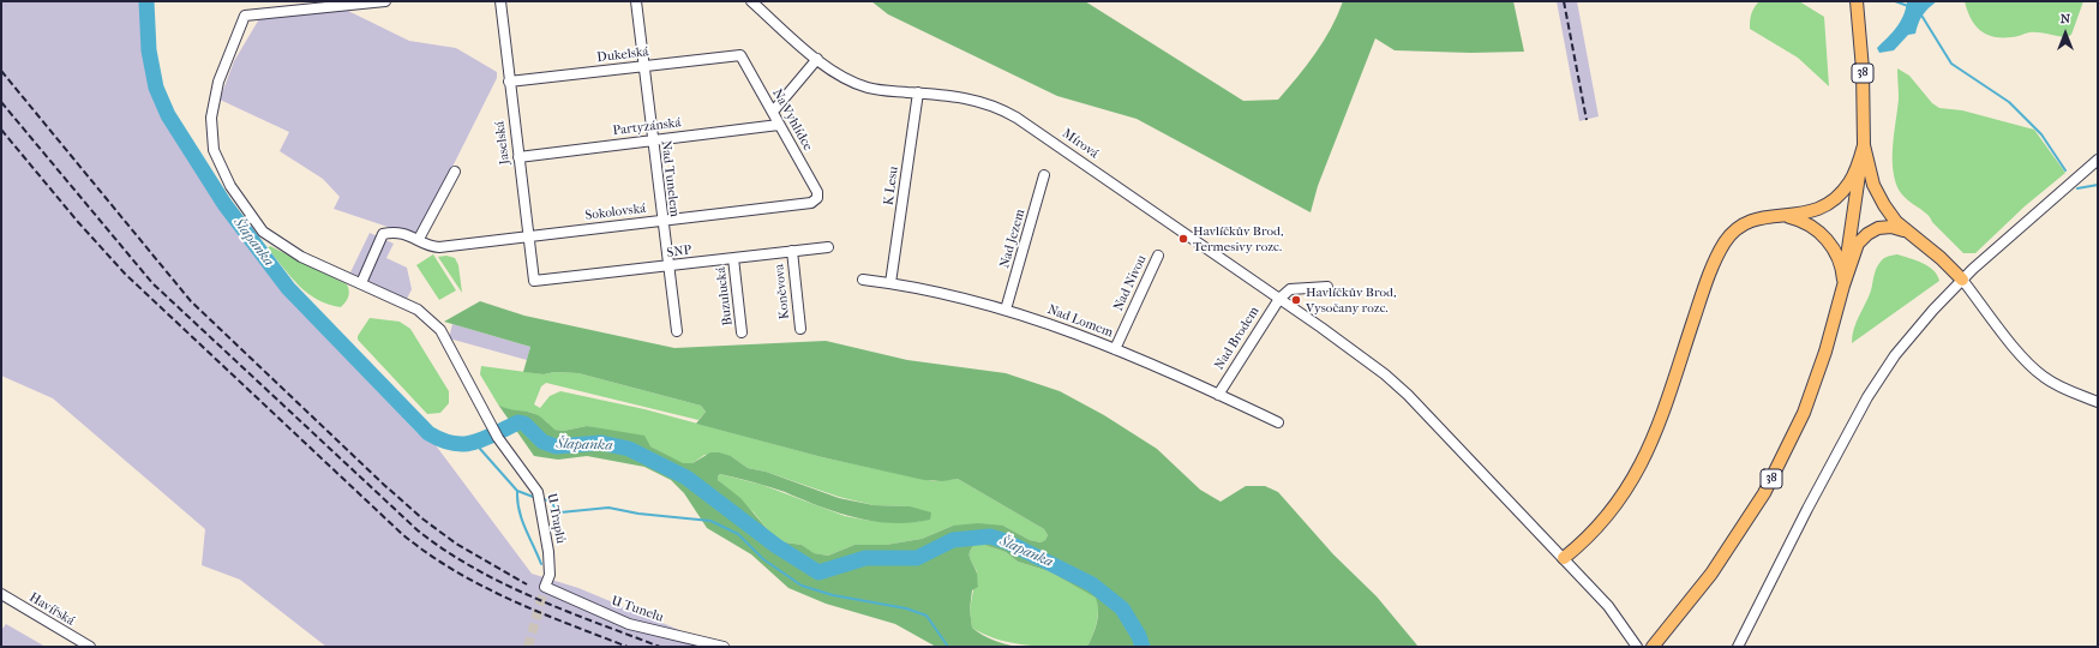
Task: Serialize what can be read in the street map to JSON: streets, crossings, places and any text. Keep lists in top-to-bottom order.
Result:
{
  "streets": {
    "main road": ["38"],
    "street": [
      "Dukelská",
      "Na Vyhlídce",
      "Partyzánská",
      "Jaselská",
      "Mírová",
      "Nad Tunelem",
      "K Lesu",
      "Sokolovská",
      "Nad Jezem",
      "SNP",
      "Nad Nivou",
      "Koněvova",
      "Buzulucká",
      "Nad Lomem",
      "Nad Brodem",
      "U Traplů",
      "Havířská",
      "U Tunelu"
    ]
  },
  "crossings": [
    ["Dukelská", "Na Vyhlídce"],
    ["Dukelská", "Jaselská"],
    ["Dukelská", "Nad Tunelem"],
    ["Na Vyhlídce", "Partyzánská"],
    ["Na Vyhlídce", "Sokolovská"],
    ["Partyzánská", "Jaselská"],
    ["Partyzánská", "Nad Tunelem"],
    ["Jaselská", "Sokolovská"],
    ["Jaselská", "SNP"],
    ["Mírová", "K Lesu"],
    ["Mírová", "Nad Brodem"],
    ["Nad Tunelem", "Sokolovská"],
    ["Nad Tunelem", "SNP"],
    ["K Lesu", "Nad Lomem"],
    ["Sokolovská", "U Traplů"],
    ["Nad Jezem", "Nad Lomem"],
    ["SNP", "Koněvova"],
    ["SNP", "Buzulucká"],
    ["Nad Nivou", "Nad Lomem"],
    ["Nad Lomem", "Nad Brodem"],
    ["U Traplů", "U Tunelu"]
  ],
  "water": ["Šlapanka"],
  "places": ["Havlíčkův Brod, Termesivy rozc.", "Havlíčkův Brod, Vysočany rozc."],
  "north": "top"
}
